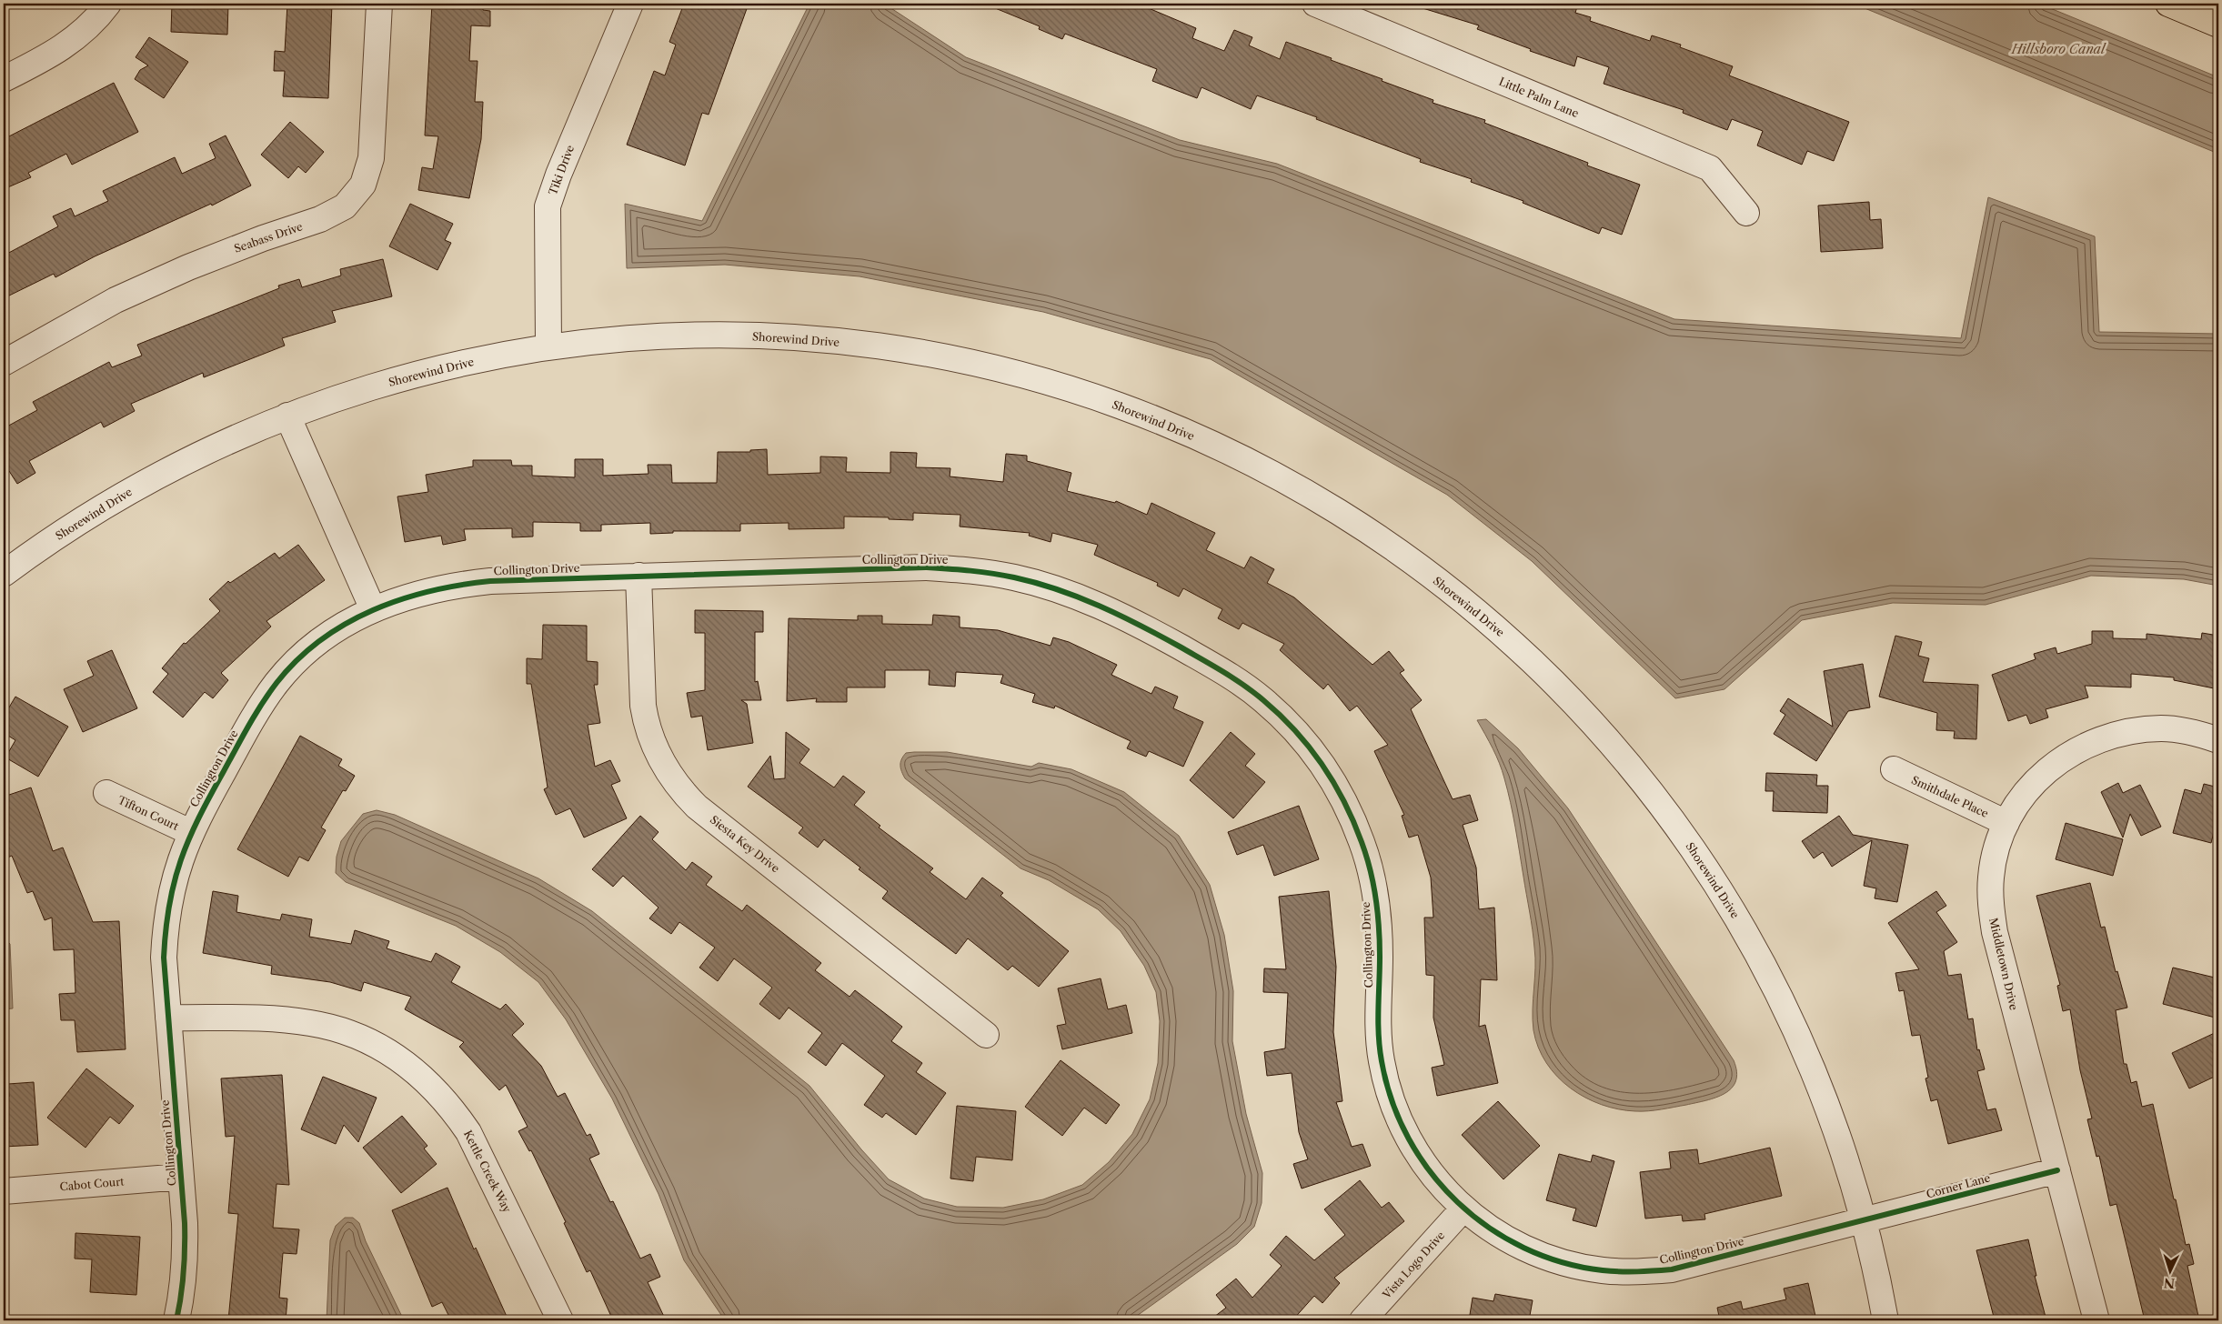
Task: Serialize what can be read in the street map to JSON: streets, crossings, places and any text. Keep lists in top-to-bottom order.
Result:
{
  "streets": {
    "street": [
      "Little Palm Lane",
      "Tiki Drive",
      "Seabass Drive",
      "Shorewind Drive",
      "Collington Drive",
      "Smithdale Place",
      "Tifton Court",
      "Siesta Key Drive",
      "Middletown Drive",
      "Kettle Creek Way",
      "Cabot Court",
      "Corner Lane",
      "Vista Logo Drive"
    ]
  },
  "crossings": [
    ["Tiki Drive", "Shorewind Drive"],
    ["Shorewind Drive", "Collington Drive"],
    ["Shorewind Drive", "Corner Lane"],
    ["Collington Drive", "Tifton Court"],
    ["Collington Drive", "Siesta Key Drive"],
    ["Collington Drive", "Kettle Creek Way"],
    ["Collington Drive", "Cabot Court"],
    ["Collington Drive", "Corner Lane"],
    ["Collington Drive", "Vista Logo Drive"],
    ["Smithdale Place", "Middletown Drive"],
    ["Middletown Drive", "Corner Lane"]
  ],
  "water": ["Hillsboro Canal"],
  "north": "bottom"
}
